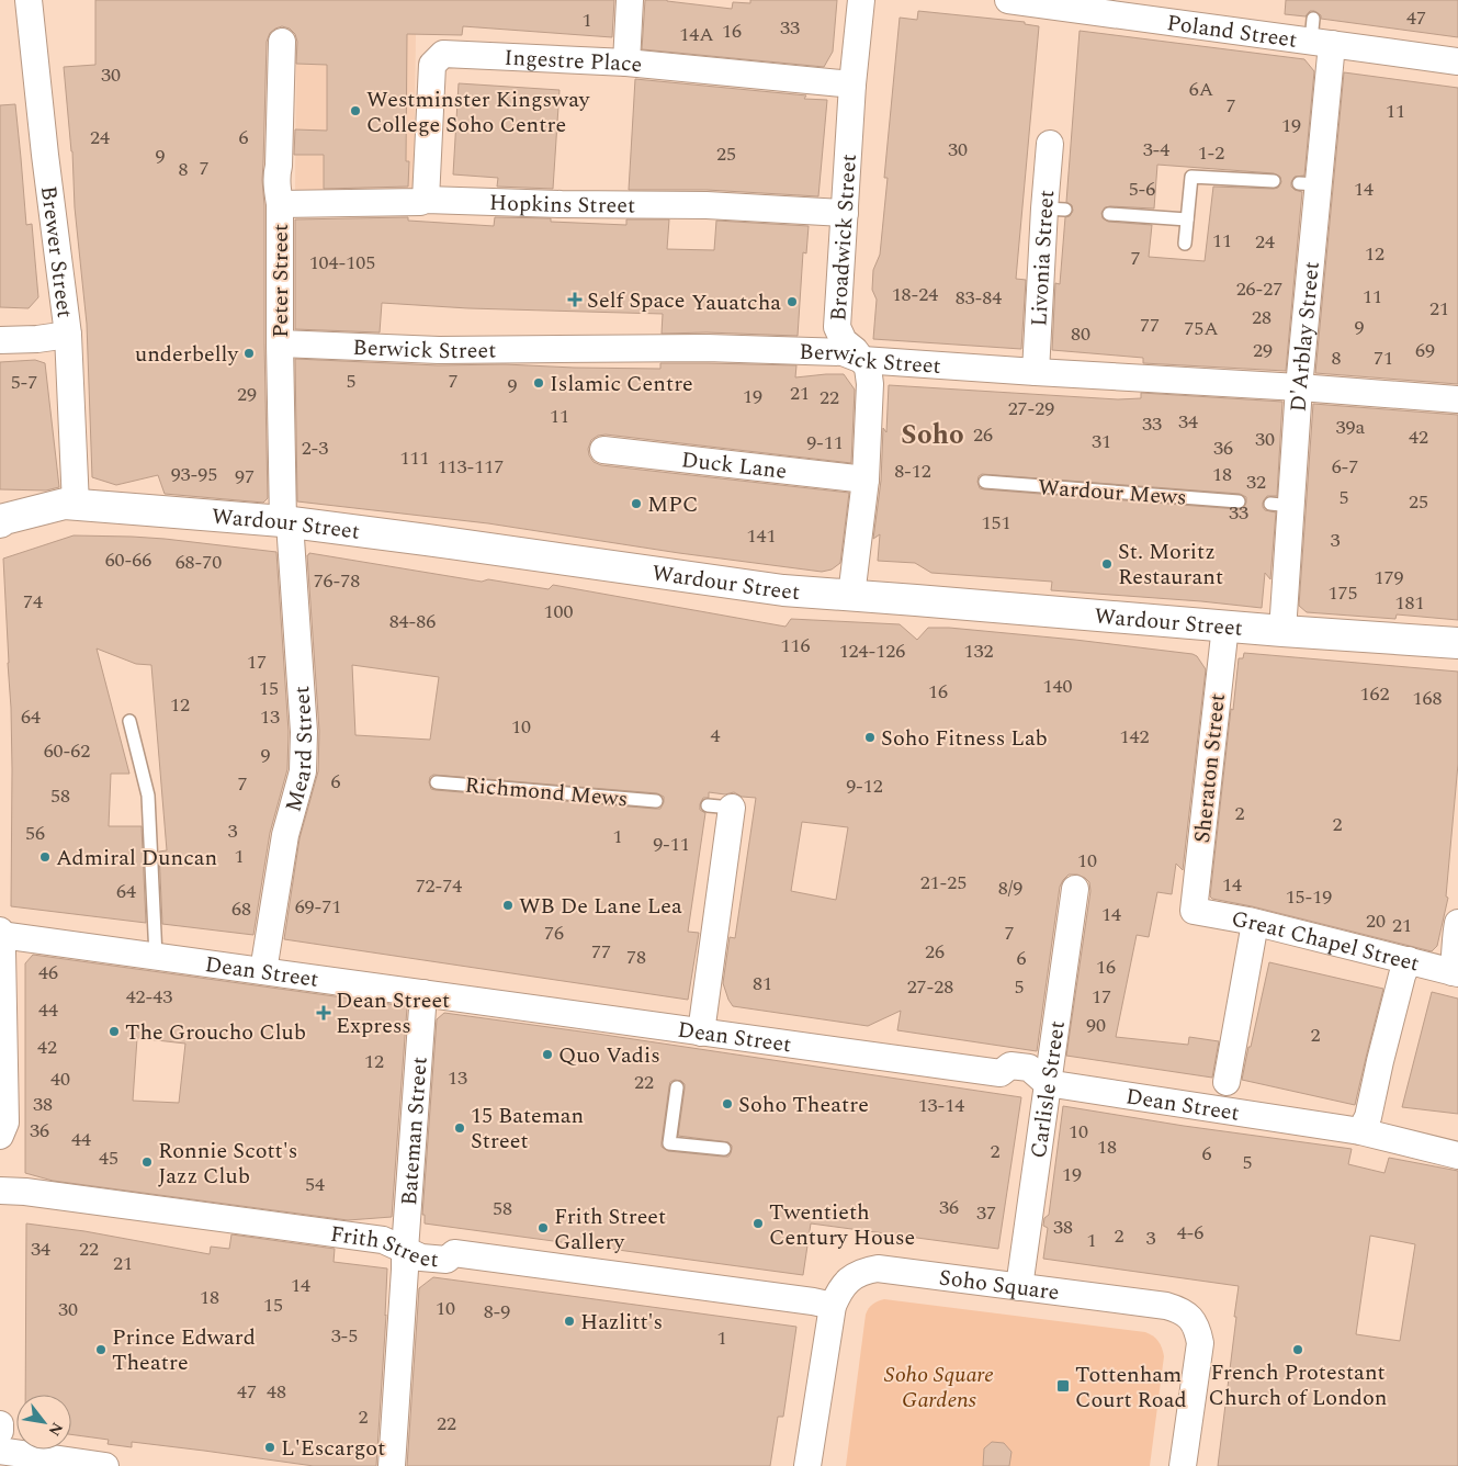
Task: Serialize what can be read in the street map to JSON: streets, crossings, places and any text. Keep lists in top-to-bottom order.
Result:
{
  "streets": {
    "street": [
      "Poland Street",
      "Ingestre Place",
      "Hopkins Street",
      "Broadwick Street",
      "Brewer Street",
      "Livonia Street",
      "Peter Street",
      "D'Arblay Street",
      "Berwick Street",
      "Duck Lane",
      "Wardour Street",
      "Meard Street",
      "Sheraton Street",
      "Great Chapel Street",
      "Dean Street",
      "Carlisle Street",
      "Bateman Street",
      "Frith Street",
      "Soho Square"
    ],
    "lane": ["Wardour Mews", "Richmond Mews"]
  },
  "crossings": [
    ["Poland Street", "D'Arblay Street"],
    ["Ingestre Place", "Hopkins Street"],
    ["Ingestre Place", "Broadwick Street"],
    ["Hopkins Street", "Broadwick Street"],
    ["Hopkins Street", "Peter Street"],
    ["Broadwick Street", "Berwick Street"],
    ["Broadwick Street", "Duck Lane"],
    ["Broadwick Street", "Wardour Street"],
    ["Brewer Street", "Wardour Street"],
    ["Livonia Street", "Berwick Street"],
    ["Peter Street", "Berwick Street"],
    ["Peter Street", "Wardour Street"],
    ["Peter Street", "Meard Street"],
    ["D'Arblay Street", "Berwick Street"],
    ["D'Arblay Street", "Wardour Street"],
    ["Wardour Street", "Meard Street"],
    ["Wardour Street", "Sheraton Street"],
    ["Meard Street", "Dean Street"],
    ["Sheraton Street", "Great Chapel Street"],
    ["Dean Street", "Carlisle Street"],
    ["Dean Street", "Bateman Street"],
    ["Carlisle Street", "Soho Square"],
    ["Bateman Street", "Frith Street"],
    ["Frith Street", "Soho Square"]
  ],
  "districts": ["Soho"],
  "parks": ["Soho Square Gardens"],
  "places": {
    "other": [
      "Westminster Kingsway College Soho Centre",
      "Yauatcha",
      "underbelly",
      "Islamic Centre",
      "MPC",
      "St. Moritz Restaurant",
      "Soho Fitness Lab",
      "Admiral Duncan",
      "WB De Lane Lea",
      "The Groucho Club",
      "Quo Vadis",
      "Soho Theatre",
      "15 Bateman Street",
      "Ronnie Scott's Jazz Club",
      "Twentieth Century House",
      "Frith Street Gallery",
      "Hazlitt's",
      "Prince Edward Theatre",
      "French Protestant Church of London",
      "L'Escargot"
    ],
    "health": ["Self Space", "Dean Street Express"],
    "transit": ["Tottenham Court Road"]
  },
  "house_numbers": [
    "47",
    "1",
    "33",
    "16",
    "14A",
    "30",
    "6A",
    "7",
    "11",
    "19",
    "24",
    "6",
    "30",
    "3-4",
    "1-2",
    "25",
    "9",
    "7",
    "8",
    "5-6",
    "14",
    "11",
    "24",
    "12",
    "7",
    "104-105",
    "26-27",
    "18-24",
    "11",
    "83-84",
    "21",
    "28",
    "77",
    "9",
    "75A",
    "80",
    "29",
    "69",
    "8",
    "71",
    "5",
    "7",
    "5-7",
    "9",
    "21",
    "29",
    "19",
    "22",
    "27-29",
    "11",
    "34",
    "33",
    "39a",
    "26",
    "42",
    "30",
    "31",
    "9-11",
    "2-3",
    "36",
    "111",
    "113-117",
    "6-7",
    "8-12",
    "93-95",
    "18",
    "97",
    "32",
    "5",
    "25",
    "33",
    "151",
    "141",
    "3",
    "60-66",
    "68-70",
    "179",
    "76-78",
    "175",
    "74",
    "181",
    "100",
    "84-86",
    "116",
    "124-126",
    "132",
    "17",
    "140",
    "15",
    "16",
    "162",
    "168",
    "12",
    "64",
    "13",
    "10",
    "4",
    "142",
    "60-62",
    "9",
    "6",
    "7",
    "9-12",
    "58",
    "2",
    "2",
    "3",
    "56",
    "1",
    "9-11",
    "1",
    "10",
    "21-25",
    "14",
    "72-74",
    "8/9",
    "64",
    "15-19",
    "69-71",
    "68",
    "14",
    "20",
    "21",
    "76",
    "7",
    "77",
    "26",
    "78",
    "6",
    "16",
    "46",
    "81",
    "27-28",
    "5",
    "42-43",
    "17",
    "44",
    "90",
    "2",
    "42",
    "12",
    "13",
    "40",
    "22",
    "38",
    "13-14",
    "36",
    "10",
    "44",
    "18",
    "2",
    "6",
    "45",
    "5",
    "19",
    "54",
    "36",
    "58",
    "37",
    "38",
    "4-6",
    "2",
    "3",
    "1",
    "34",
    "22",
    "21",
    "14",
    "18",
    "15",
    "10",
    "30",
    "8-9",
    "3-5",
    "1",
    "47",
    "48",
    "2",
    "22"
  ],
  "north": "bottom right"
}
